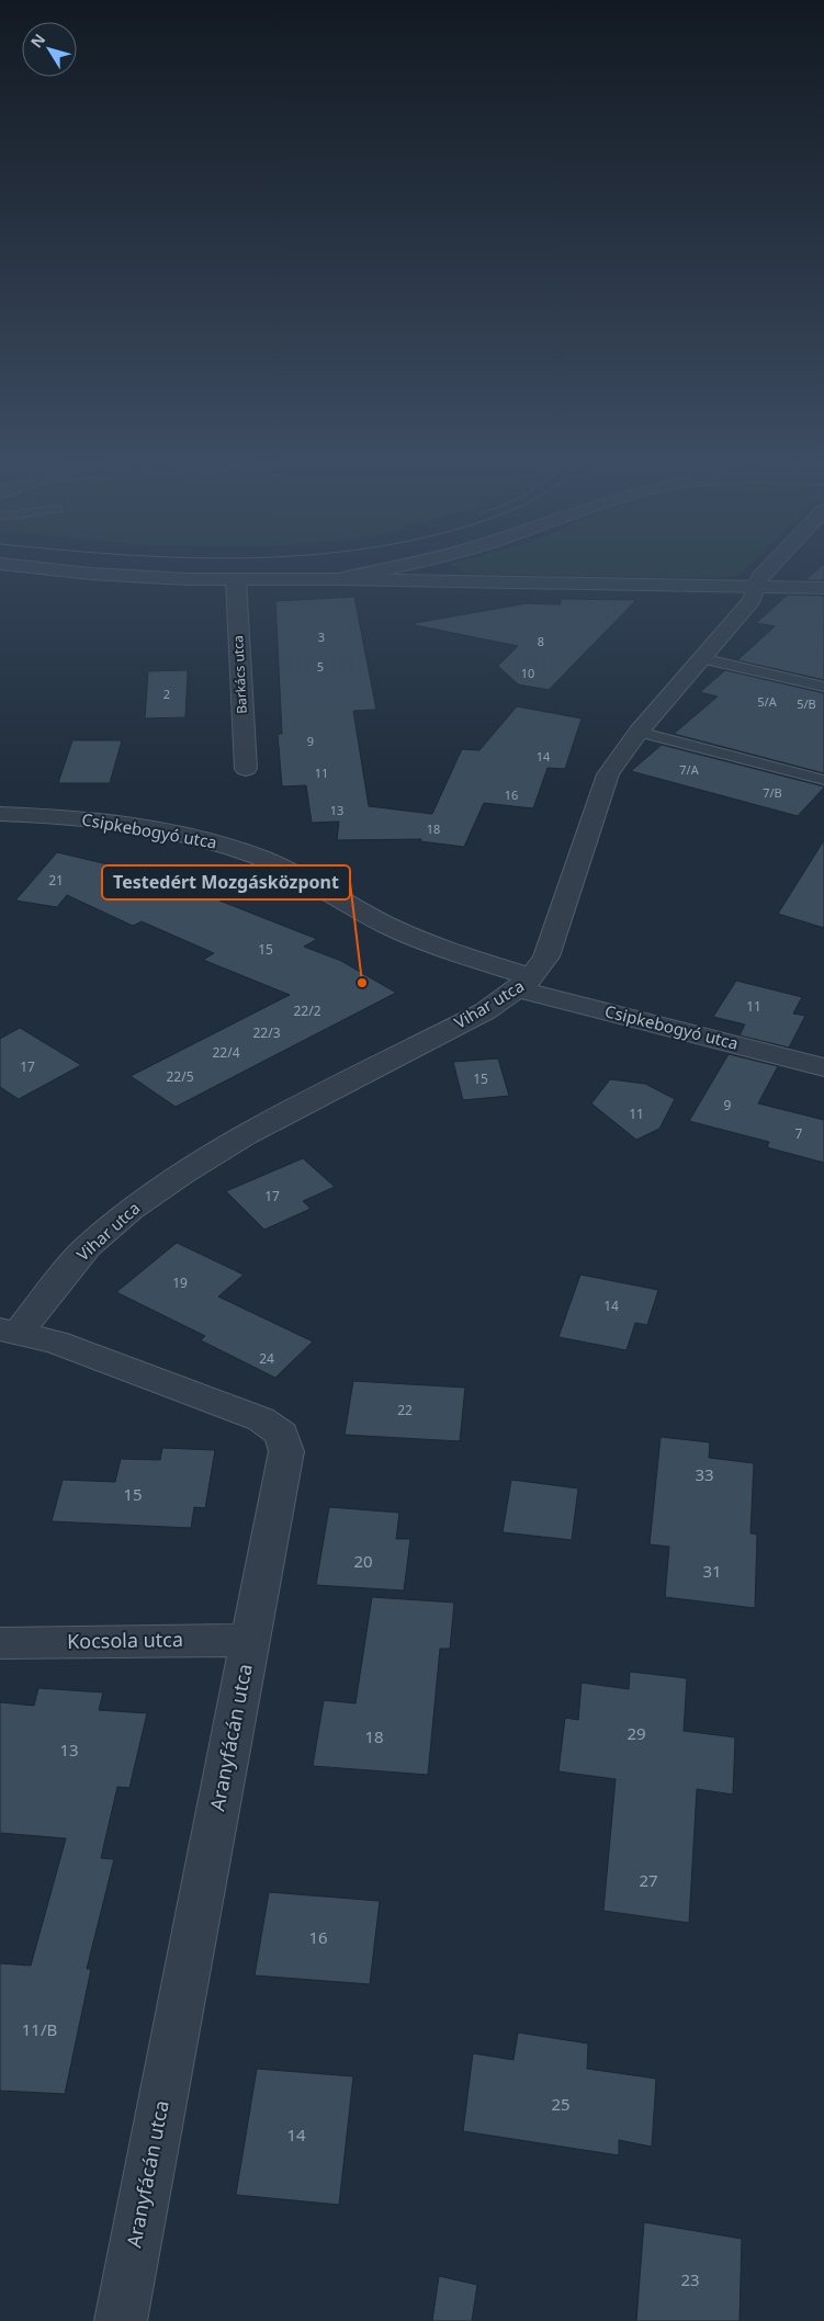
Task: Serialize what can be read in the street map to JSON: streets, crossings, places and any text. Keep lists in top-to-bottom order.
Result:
{
  "streets": {
    "street": [
      "Barkács utca",
      "Csipkebogyó utca",
      "Vihar utca",
      "Kocsola utca",
      "Aranyfácán utca"
    ]
  },
  "crossings": [
    ["Csipkebogyó utca", "Vihar utca"],
    ["Vihar utca", "Aranyfácán utca"],
    ["Kocsola utca", "Aranyfácán utca"]
  ],
  "places": ["Testedért Mozgásközpont"],
  "house_numbers": [
    "3",
    "8",
    "5",
    "10",
    "2",
    "5/A",
    "5/B",
    "9",
    "14",
    "7/A",
    "11",
    "7/B",
    "16",
    "13",
    "18",
    "21",
    "15",
    "11",
    "22/2",
    "22/3",
    "22/4",
    "17",
    "22/5",
    "15",
    "9",
    "11",
    "7",
    "17",
    "19",
    "14",
    "24",
    "22",
    "33",
    "15",
    "20",
    "31",
    "29",
    "18",
    "13",
    "27",
    "16",
    "11/B",
    "25",
    "14",
    "23"
  ],
  "north": "top left"
}
